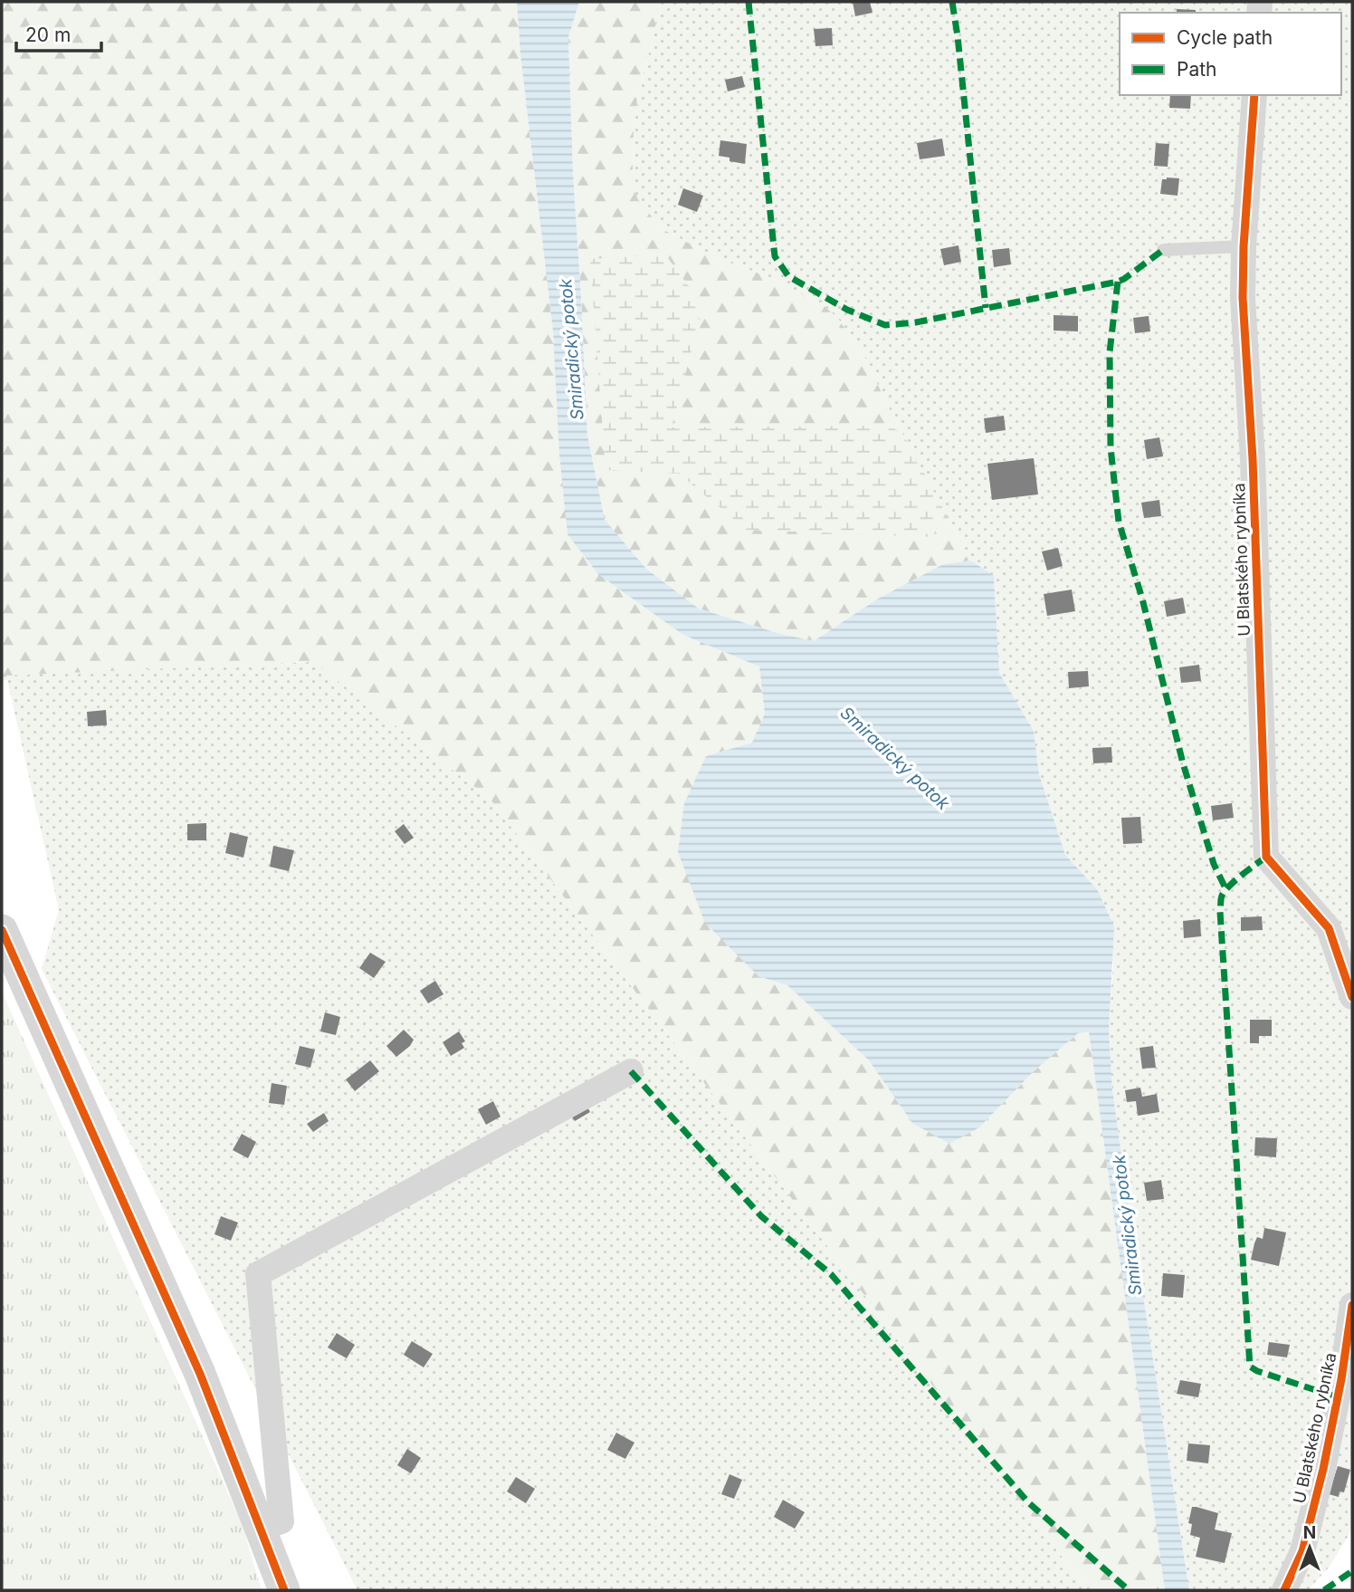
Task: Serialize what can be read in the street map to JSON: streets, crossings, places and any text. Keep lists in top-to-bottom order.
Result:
{
  "streets": {
    "street": ["U Blatského rybníka"]
  },
  "water": ["Smiradický potok"],
  "legend": ["Cycle path", "Path"],
  "scale_bar": "20 m",
  "north": "top"
}
